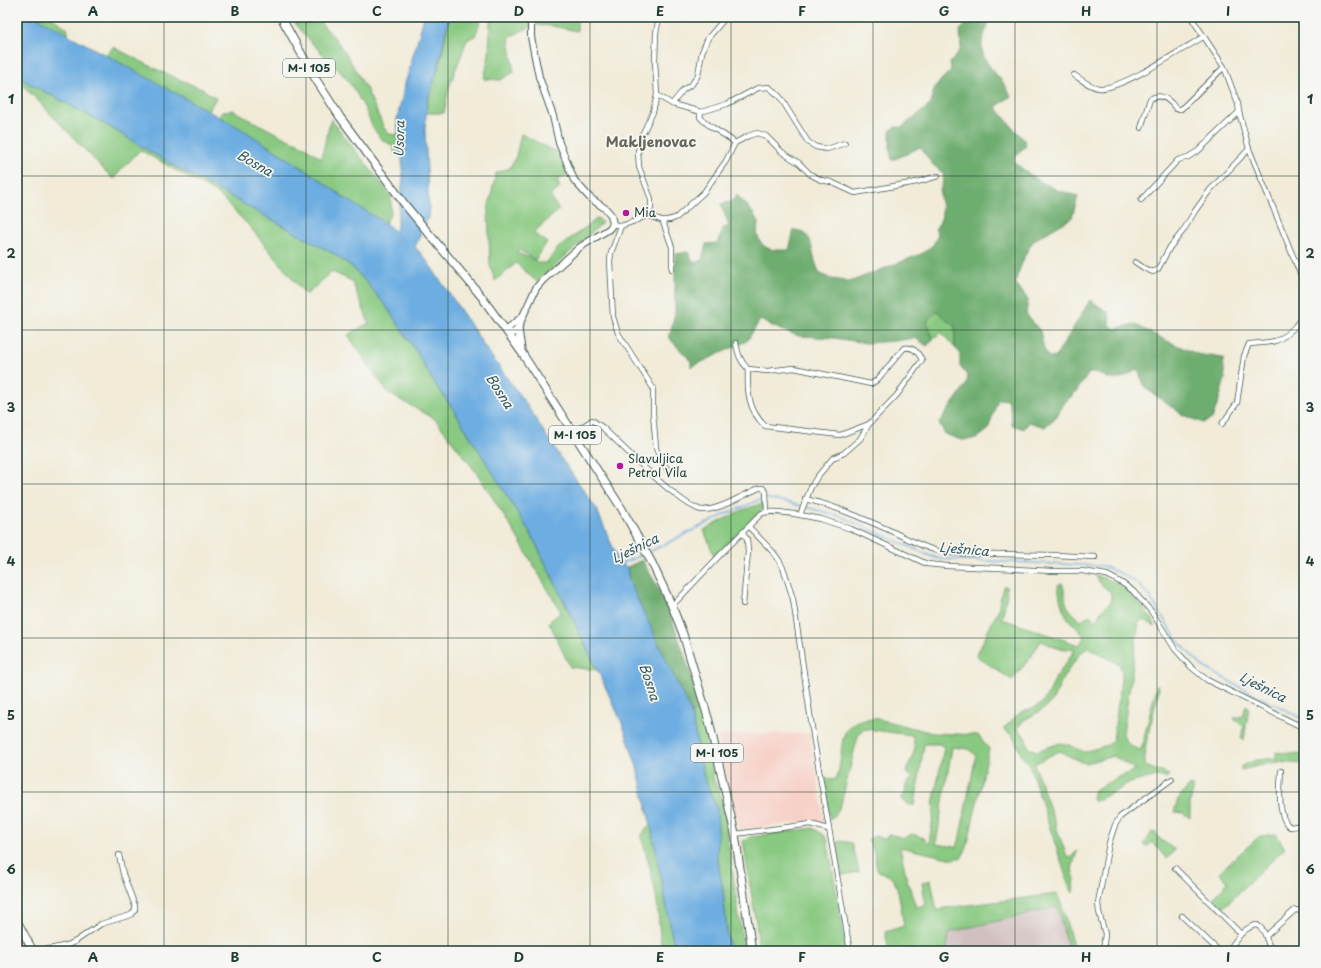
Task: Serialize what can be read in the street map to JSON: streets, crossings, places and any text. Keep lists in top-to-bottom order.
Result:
{
  "streets": {
    "main road": ["M-I 105"]
  },
  "districts": ["Makljenovac"],
  "water": ["Usora", "Bosna", "Lješnica"],
  "places": ["Mia", "Slavuljica Petrol Vila"],
  "grid": {
    "columns": [
      "A",
      "B",
      "C",
      "D",
      "E",
      "F",
      "G",
      "H",
      "I"
    ],
    "rows": [
      "1",
      "2",
      "3",
      "4",
      "5",
      "6"
    ]
  }
}
